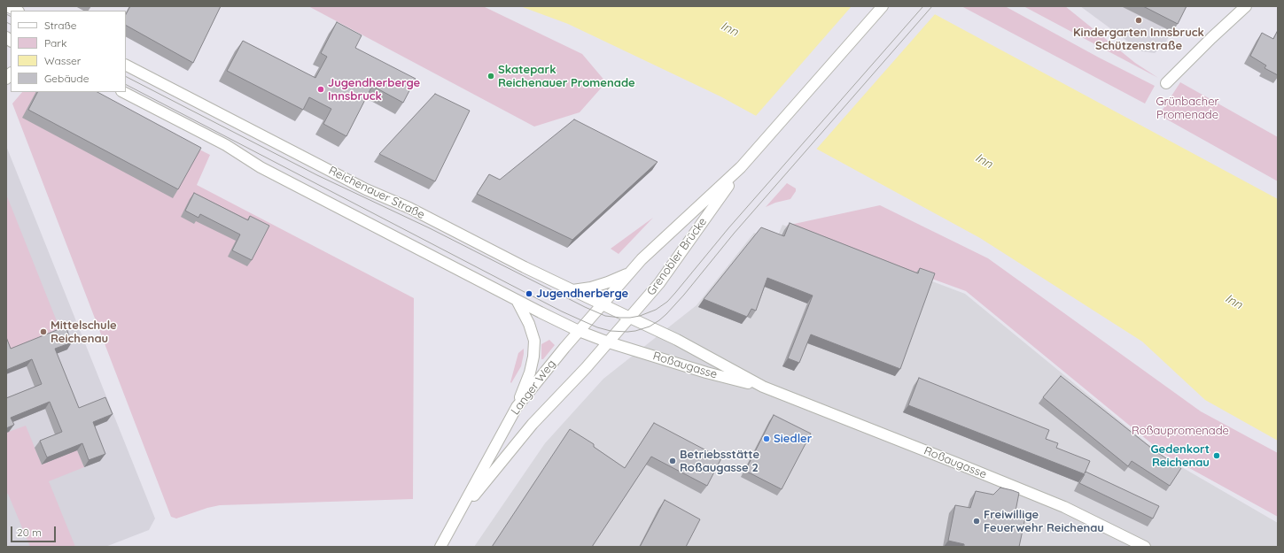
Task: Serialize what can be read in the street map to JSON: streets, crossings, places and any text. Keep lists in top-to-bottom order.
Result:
{
  "streets": {
    "street": [
      "Reichenauer Straße",
      "Grenobler Brücke",
      "Roßaugasse",
      "Langer Weg"
    ]
  },
  "crossings": [
    ["Reichenauer Straße", "Grenobler Brücke"],
    ["Reichenauer Straße", "Roßaugasse"],
    ["Reichenauer Straße", "Langer Weg"],
    ["Grenobler Brücke", "Roßaugasse"],
    ["Grenobler Brücke", "Langer Weg"],
    ["Roßaugasse", "Langer Weg"]
  ],
  "water": ["Inn"],
  "parks": ["Grünbacher Promenade", "Roßaupromenade"],
  "places": [
    "Kindergarten Innsbruck Schützenstraße",
    "Skatepark Reichenauer Promenade",
    "Jugendherberge Innsbruck",
    "Jugendherberge",
    "Mittelschule Reichenau",
    "Siedler",
    "Gedenkort Reichenau",
    "Betriebsstätte Roßaugasse 2",
    "Freiwillige Feuerwehr Reichenau"
  ],
  "legend": [
    "Straße",
    "Park",
    "Wasser",
    "Gebäude"
  ],
  "scale_bar": "20 m"
}
